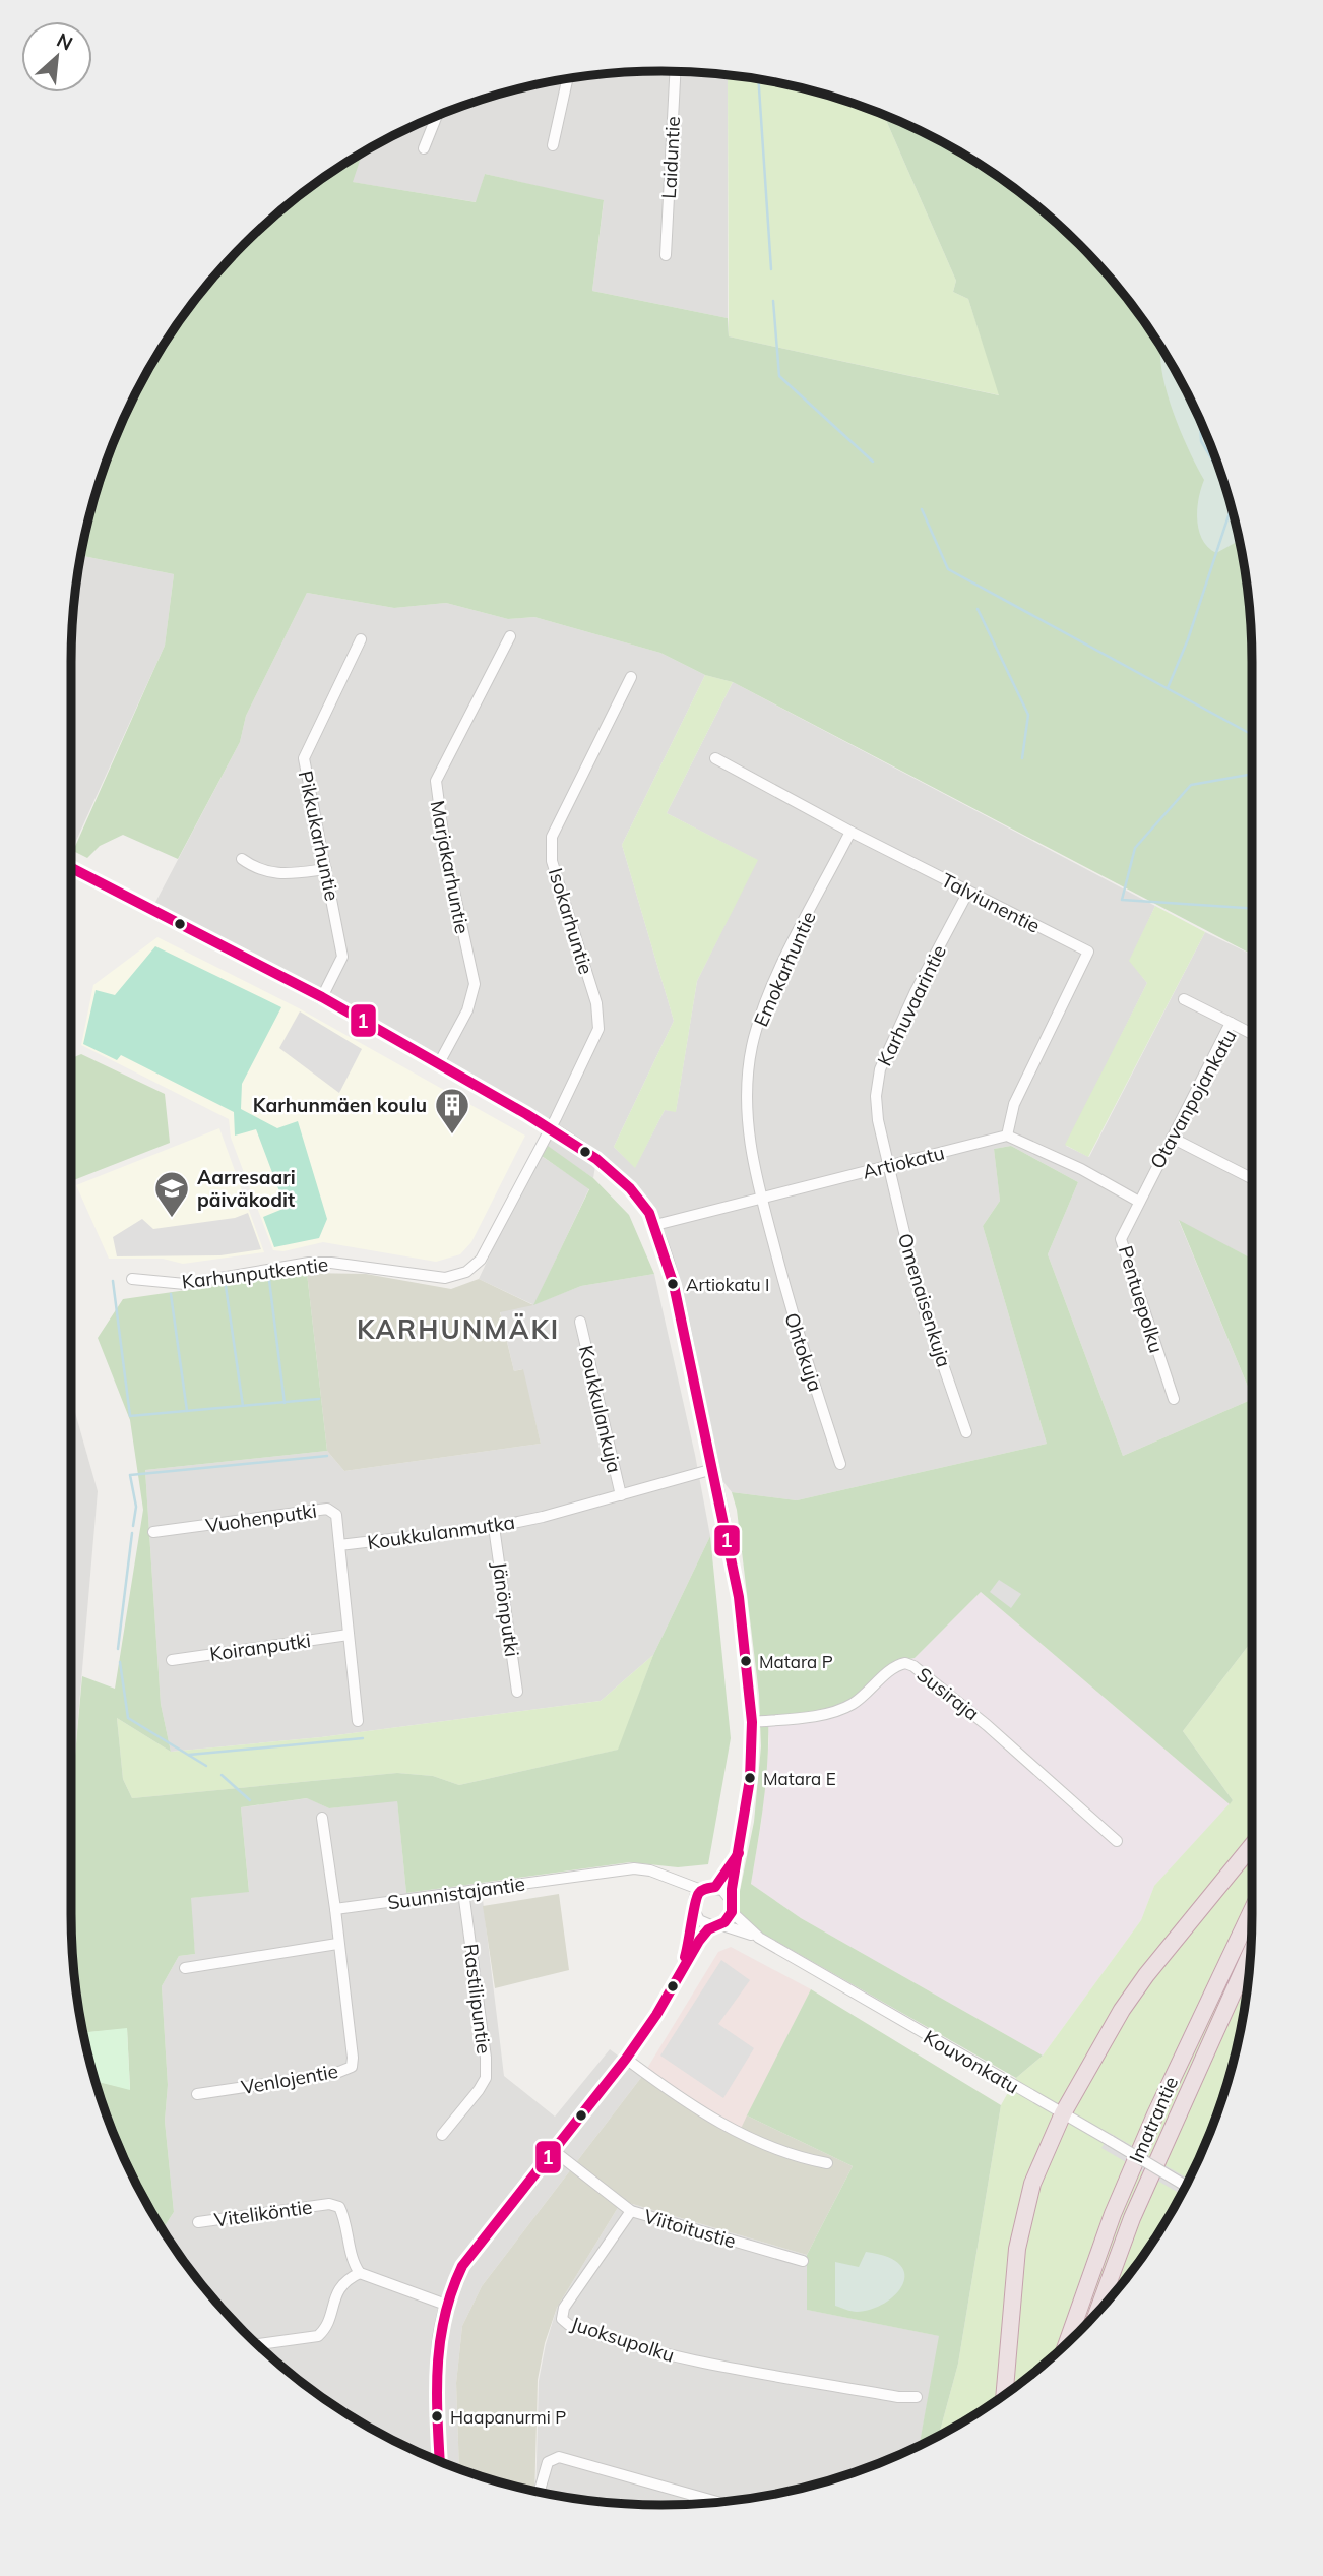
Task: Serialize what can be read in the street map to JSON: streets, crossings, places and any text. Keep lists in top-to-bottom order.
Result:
{
  "streets": {
    "highway": ["Imatrantie"],
    "street": [
      "Laiduntie",
      "Pikkukarhuntie",
      "Marjakarhuntie",
      "Talviunentie",
      "Isokarhuntie",
      "Emokarhuntie",
      "Karhuvaarintie",
      "Otavanpojankatu",
      "Artiokatu",
      "Karhunputkentie",
      "Pentuepolku",
      "Omenaisenkuja",
      "Ohtokuja",
      "Koukkulankuja",
      "Vuohenputki",
      "Koukkulanmutka",
      "Jänönputki",
      "Koiranputki",
      "Susiraja",
      "Suunnistajantie",
      "Rastilipuntie",
      "Kouvonkatu",
      "Venlojentie",
      "Viteliköntie",
      "Viitoitustie",
      "Juoksupolku"
    ]
  },
  "crossings": [
    ["Talviunentie", "Emokarhuntie"],
    ["Talviunentie", "Karhuvaarintie"],
    ["Talviunentie", "Artiokatu"],
    ["Isokarhuntie", "Karhunputkentie"],
    ["Emokarhuntie", "Artiokatu"],
    ["Emokarhuntie", "Ohtokuja"],
    ["Karhuvaarintie", "Artiokatu"],
    ["Karhuvaarintie", "Omenaisenkuja"],
    ["Otavanpojankatu", "Pentuepolku"],
    ["Artiokatu", "Omenaisenkuja"],
    ["Artiokatu", "Ohtokuja"],
    ["Koukkulankuja", "Koukkulanmutka"],
    ["Vuohenputki", "Koukkulanmutka"],
    ["Koukkulanmutka", "Jänönputki"],
    ["Koukkulanmutka", "Koiranputki"],
    ["Suunnistajantie", "Rastilipuntie"],
    ["Suunnistajantie", "Kouvonkatu"],
    ["Suunnistajantie", "Venlojentie"],
    ["Viitoitustie", "Juoksupolku"]
  ],
  "districts": ["KARHUNMÄKI"],
  "places": {
    "building": ["Karhunmäen koulu"],
    "school or university": ["Aarresaari päiväkodit"],
    "other": [
      "Artiokatu I",
      "Matara P",
      "Matara E",
      "Haapanurmi P"
    ]
  },
  "lines": ["transit line 1"],
  "north": "top right"
}
